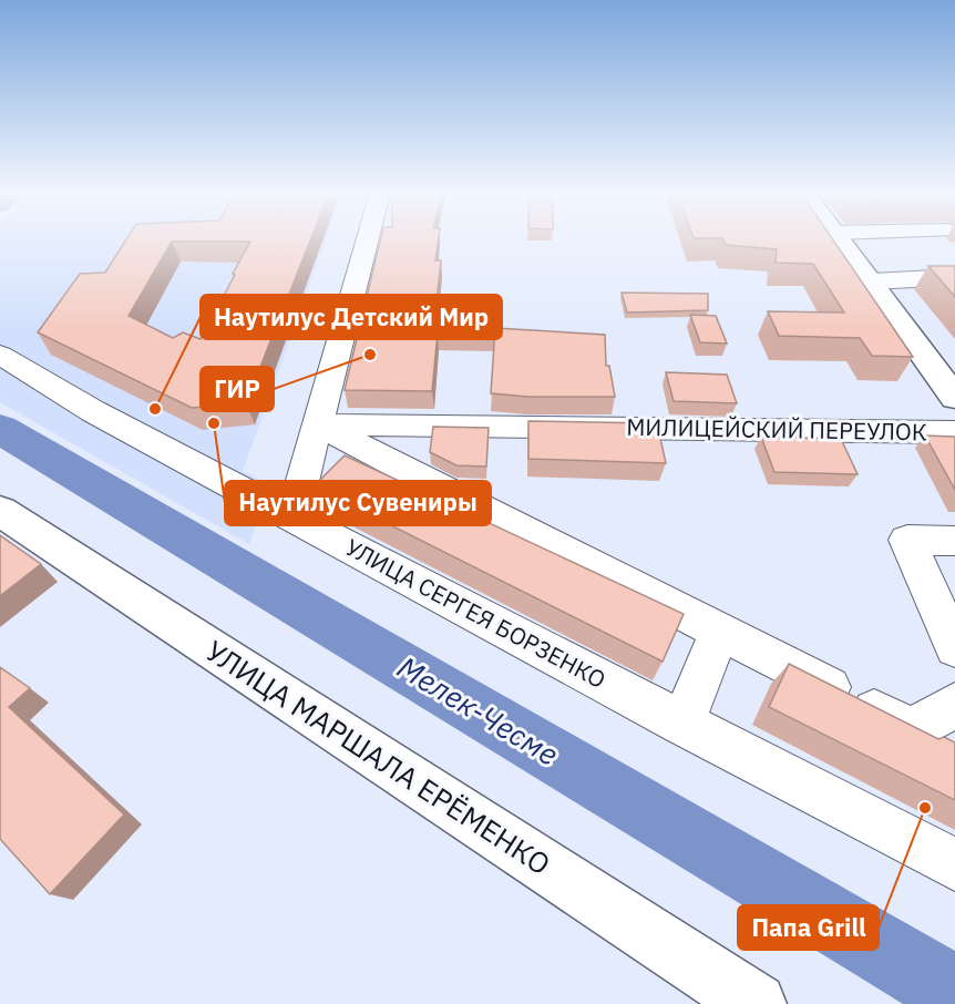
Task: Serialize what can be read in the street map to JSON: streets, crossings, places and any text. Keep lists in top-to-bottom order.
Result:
{
  "streets": {
    "main road": ["УЛИЦА МАРШАЛА ЕРЁМЕНКО"],
    "street": ["МИЛИЦЕЙСКИЙ ПЕРЕУЛОК", "УЛИЦА СЕРГЕЯ БОРЗЕНКО"]
  },
  "water": ["Мелек-Чесме"],
  "places": [
    "ГИР",
    "Наутилус Детский Мир",
    "Наутилус Сувениры",
    "Папа Grill"
  ]
}
